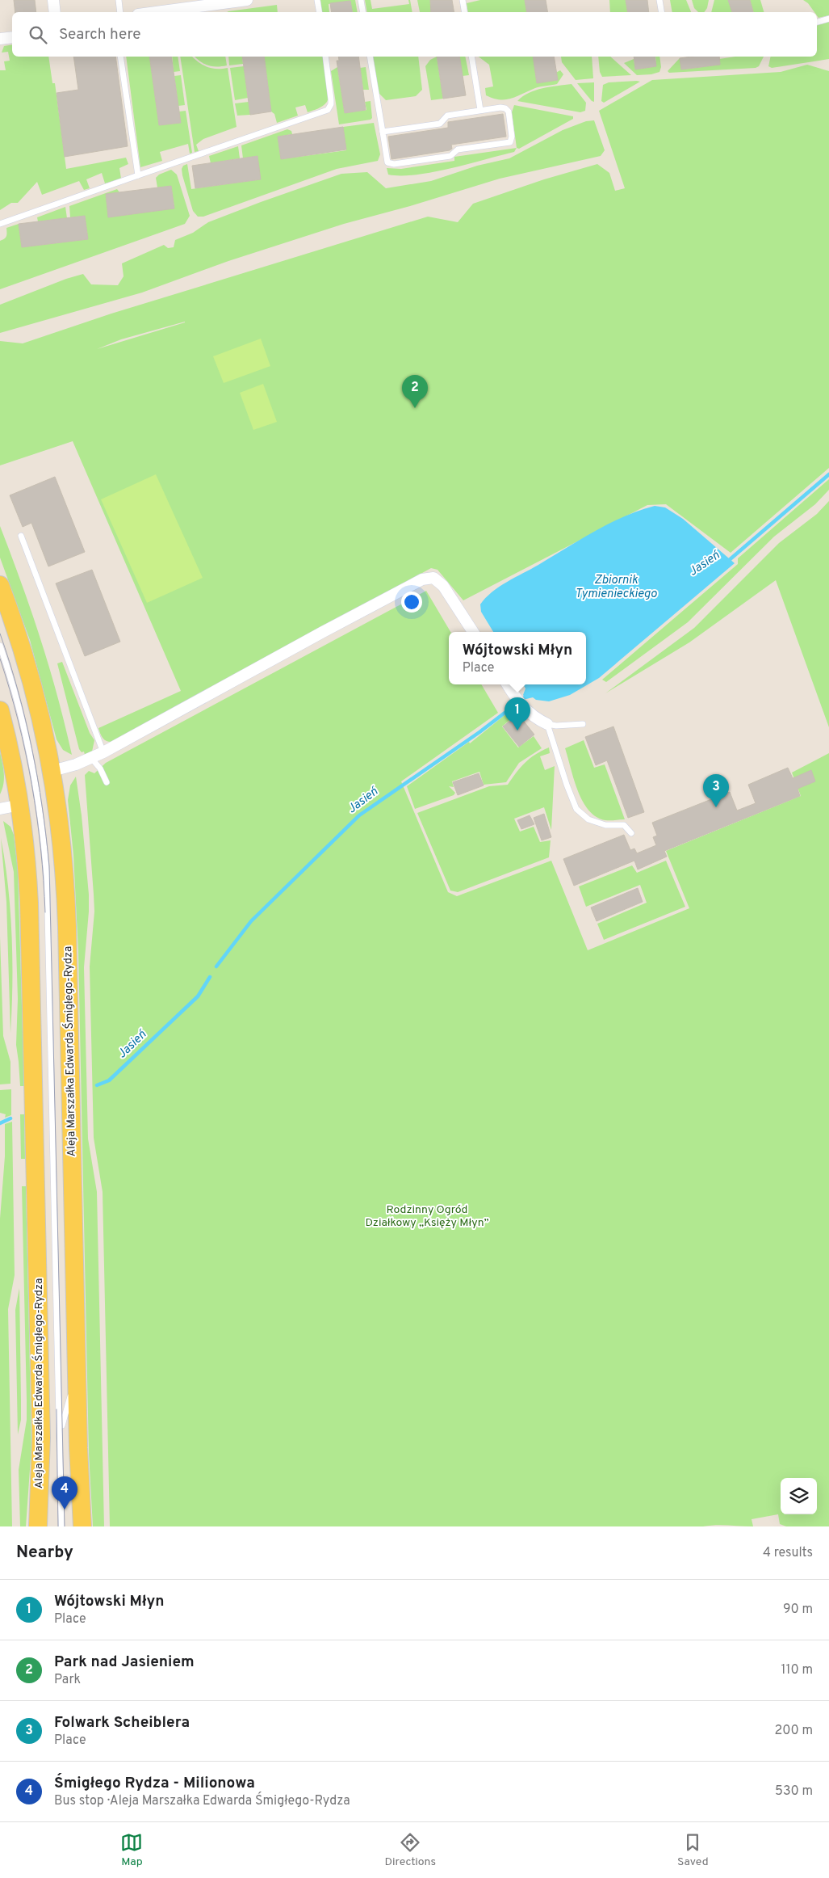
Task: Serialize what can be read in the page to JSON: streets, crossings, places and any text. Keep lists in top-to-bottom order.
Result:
{
  "streets": {
    "main road": ["Aleja Marszałka Edwarda Śmigłego-Rydza"]
  },
  "water": ["Jasień", "Zbiornik Tymienieckiego"],
  "parks": ["Rodzinny Ogród Działkowy „Księży Młyn”"],
  "page": {
    "search": "Search here",
    "pins": [
      "2",
      "1",
      "3",
      "4"
    ],
    "popup": ["Wójtowski Młyn", "Place"],
    "heading": ["Nearby", "4 results"],
    "list": [
      {
        "mark": "1",
        "name": "Wójtowski Młyn",
        "note": "Place",
        "value": "90 m"
      },
      {
        "mark": "2",
        "name": "Park nad Jasieniem",
        "note": "Park",
        "value": "110 m"
      },
      {
        "mark": "3",
        "name": "Folwark Scheiblera",
        "note": "Place",
        "value": "200 m"
      },
      {
        "mark": "4",
        "name": "Śmigłego Rydza - Milionowa",
        "note": "Bus stop · Aleja Marszałka Edwarda Śmigłego-Rydza",
        "value": "530 m"
      }
    ],
    "nav": ["Map", "Directions", "Saved"]
  }
}
